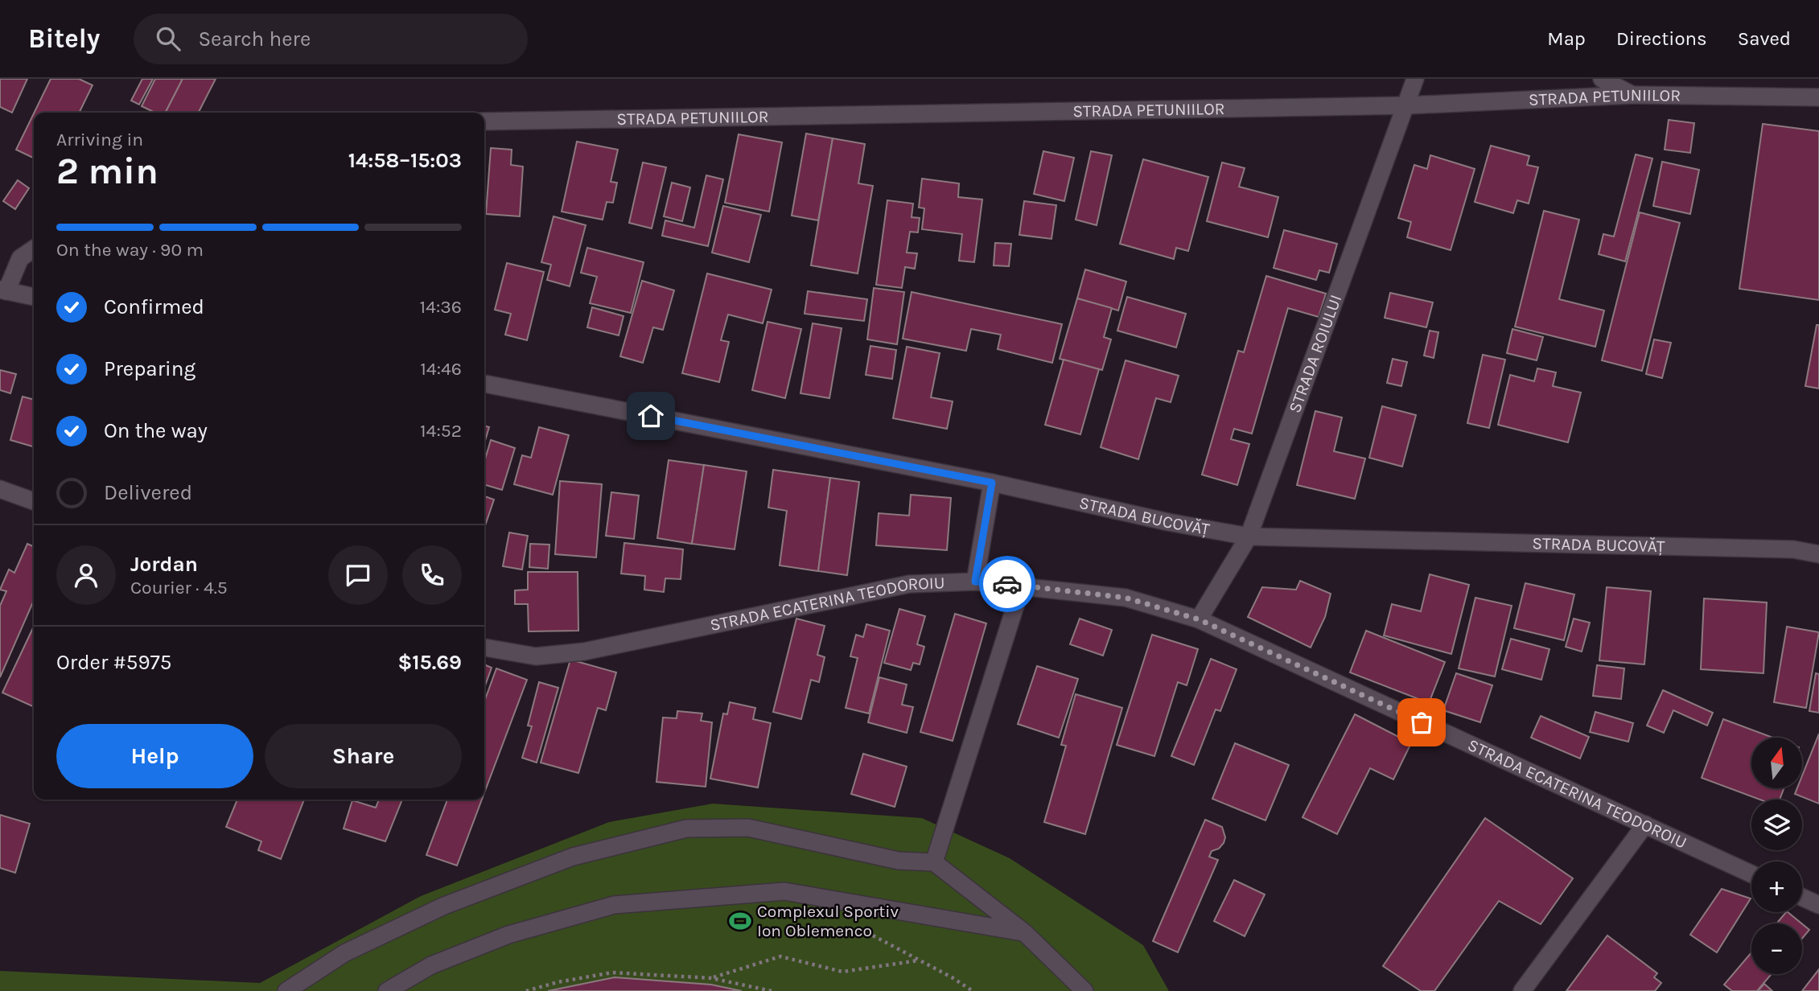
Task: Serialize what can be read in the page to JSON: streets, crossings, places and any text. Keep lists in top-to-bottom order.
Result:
{
  "streets": {
    "street": [
      "STRADA PETUNIILOR",
      "STRADA ROIULUI",
      "STRADA BUCOVĂȚ",
      "STRADA ECATERINA TEODOROIU"
    ]
  },
  "crossings": [
    ["STRADA PETUNIILOR", "STRADA ROIULUI"],
    ["STRADA ROIULUI", "STRADA BUCOVĂȚ"],
    ["STRADA ROIULUI", "STRADA ECATERINA TEODOROIU"]
  ],
  "places": {
    "sports": ["Complexul Sportiv Ion Oblemenco"]
  },
  "north": "top",
  "page": {
    "header": "Bitely",
    "search": "Search here",
    "nav": ["Map", "Directions", "Saved"],
    "heading": ["2 min", "Arriving in", "14:58–15:03"],
    "panel": [
      "Jordan",
      "Courier · 4.5",
      "Order #5975",
      "$15.69"
    ],
    "bar": "On the way · 90 m",
    "list": [
      ["Confirmed", "14:36"],
      ["Preparing", "14:46"],
      ["On the way", "14:52"],
      "Delivered"
    ],
    "buttons": ["Help", "Share"],
    "map_buttons": ["+", "−"]
  }
}
